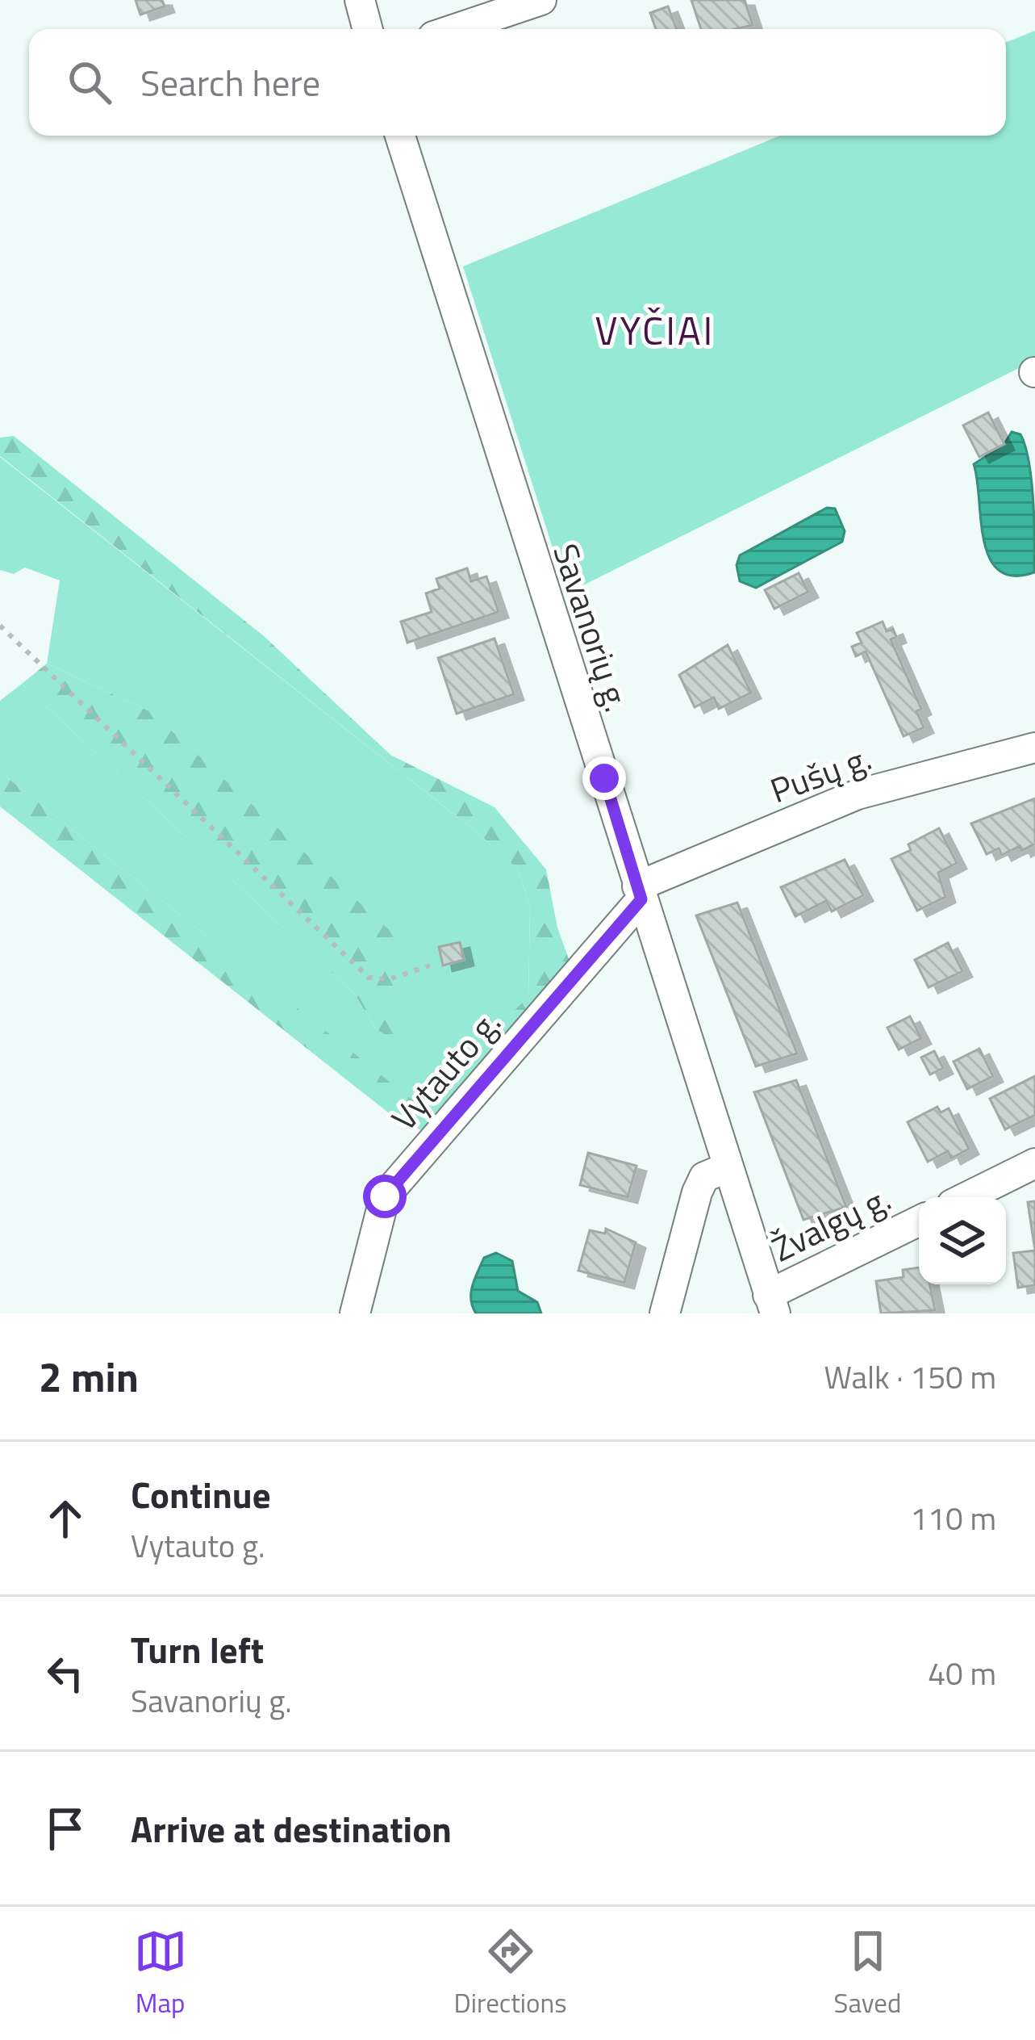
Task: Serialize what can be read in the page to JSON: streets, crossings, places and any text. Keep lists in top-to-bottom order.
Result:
{
  "streets": {
    "street": [
      "Savanorių g.",
      "Pušų g.",
      "Vytauto g.",
      "Žvalgų g."
    ]
  },
  "crossings": [
    ["Savanorių g.", "Pušų g."],
    ["Savanorių g.", "Vytauto g."],
    ["Savanorių g.", "Žvalgų g."],
    ["Pušų g.", "Vytauto g."]
  ],
  "districts": ["VYČIAI"],
  "page": {
    "search": "Search here",
    "heading": ["2 min", "Walk · 150 m"],
    "list": [
      ["Continue", "Vytauto g.", "110 m"],
      ["Turn left", "Savanorių g.", "40 m"],
      "Arrive at destination"
    ],
    "nav": ["Map", "Directions", "Saved"]
  }
}
